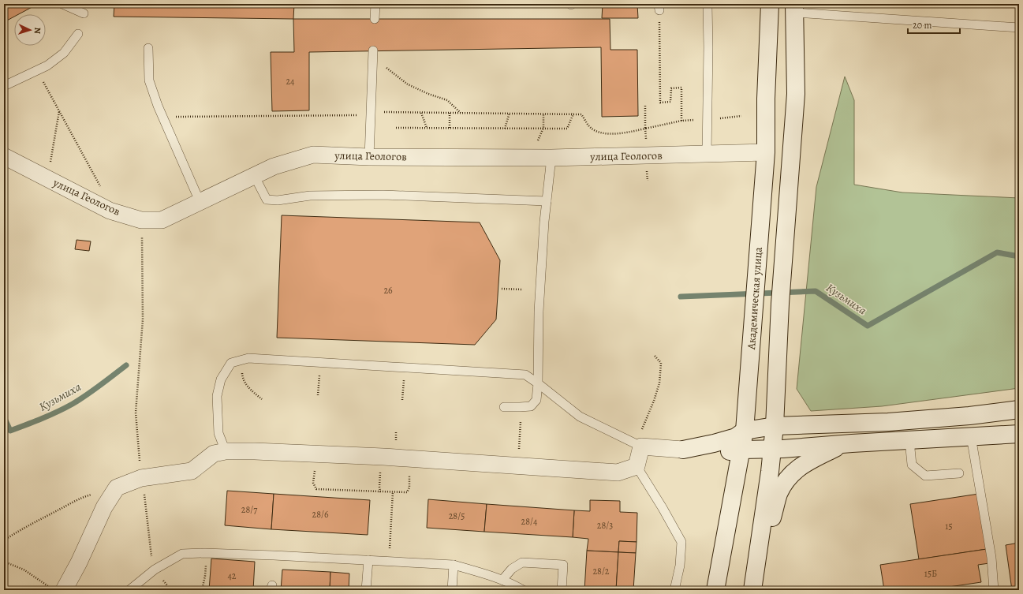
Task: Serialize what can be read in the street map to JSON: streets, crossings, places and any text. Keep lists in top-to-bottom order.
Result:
{
  "streets": {
    "main road": ["Академическая улица"],
    "street": ["улица Геологов"]
  },
  "crossings": [
    ["улица Геологов", "Академическая улица"]
  ],
  "water": ["Кузьмиха"],
  "house_numbers": [
    "24",
    "26",
    "28/7",
    "28/6",
    "28/5",
    "28/4",
    "28/3",
    "15",
    "28/2",
    "15Б",
    "42"
  ],
  "scale_bar": "20 m",
  "north": "right"
}
